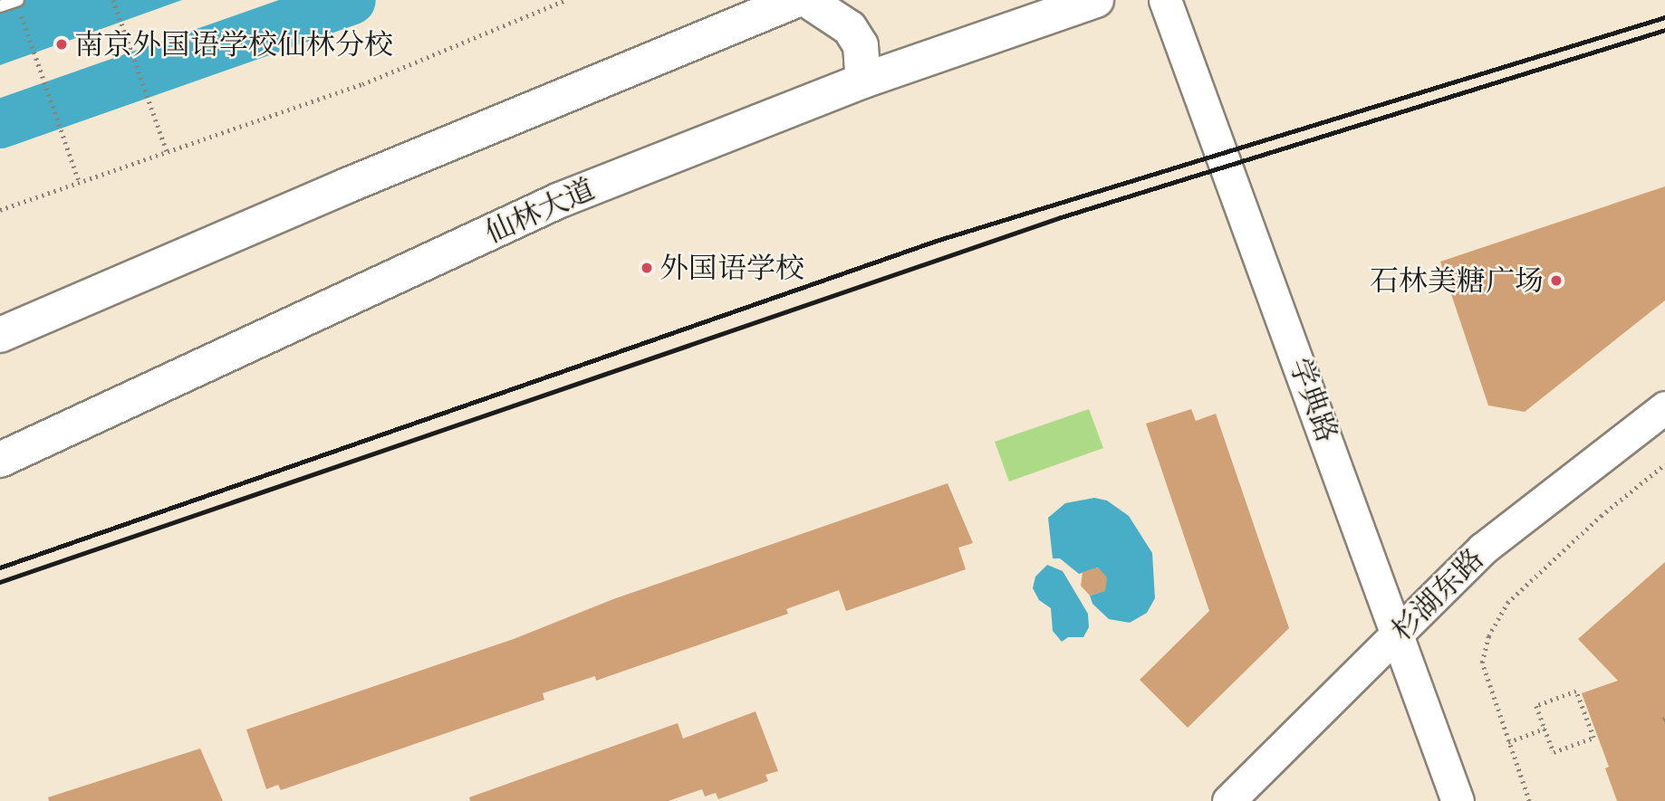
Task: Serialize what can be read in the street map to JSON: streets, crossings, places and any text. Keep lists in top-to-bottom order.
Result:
{
  "streets": {
    "main road": ["仙林大道"],
    "street": ["学典路", "杉湖东路"]
  },
  "crossings": [
    ["学典路", "杉湖东路"]
  ],
  "places": ["南京外国语学校仙林分校", "外国语学校", "石林美糖广场"]
}
